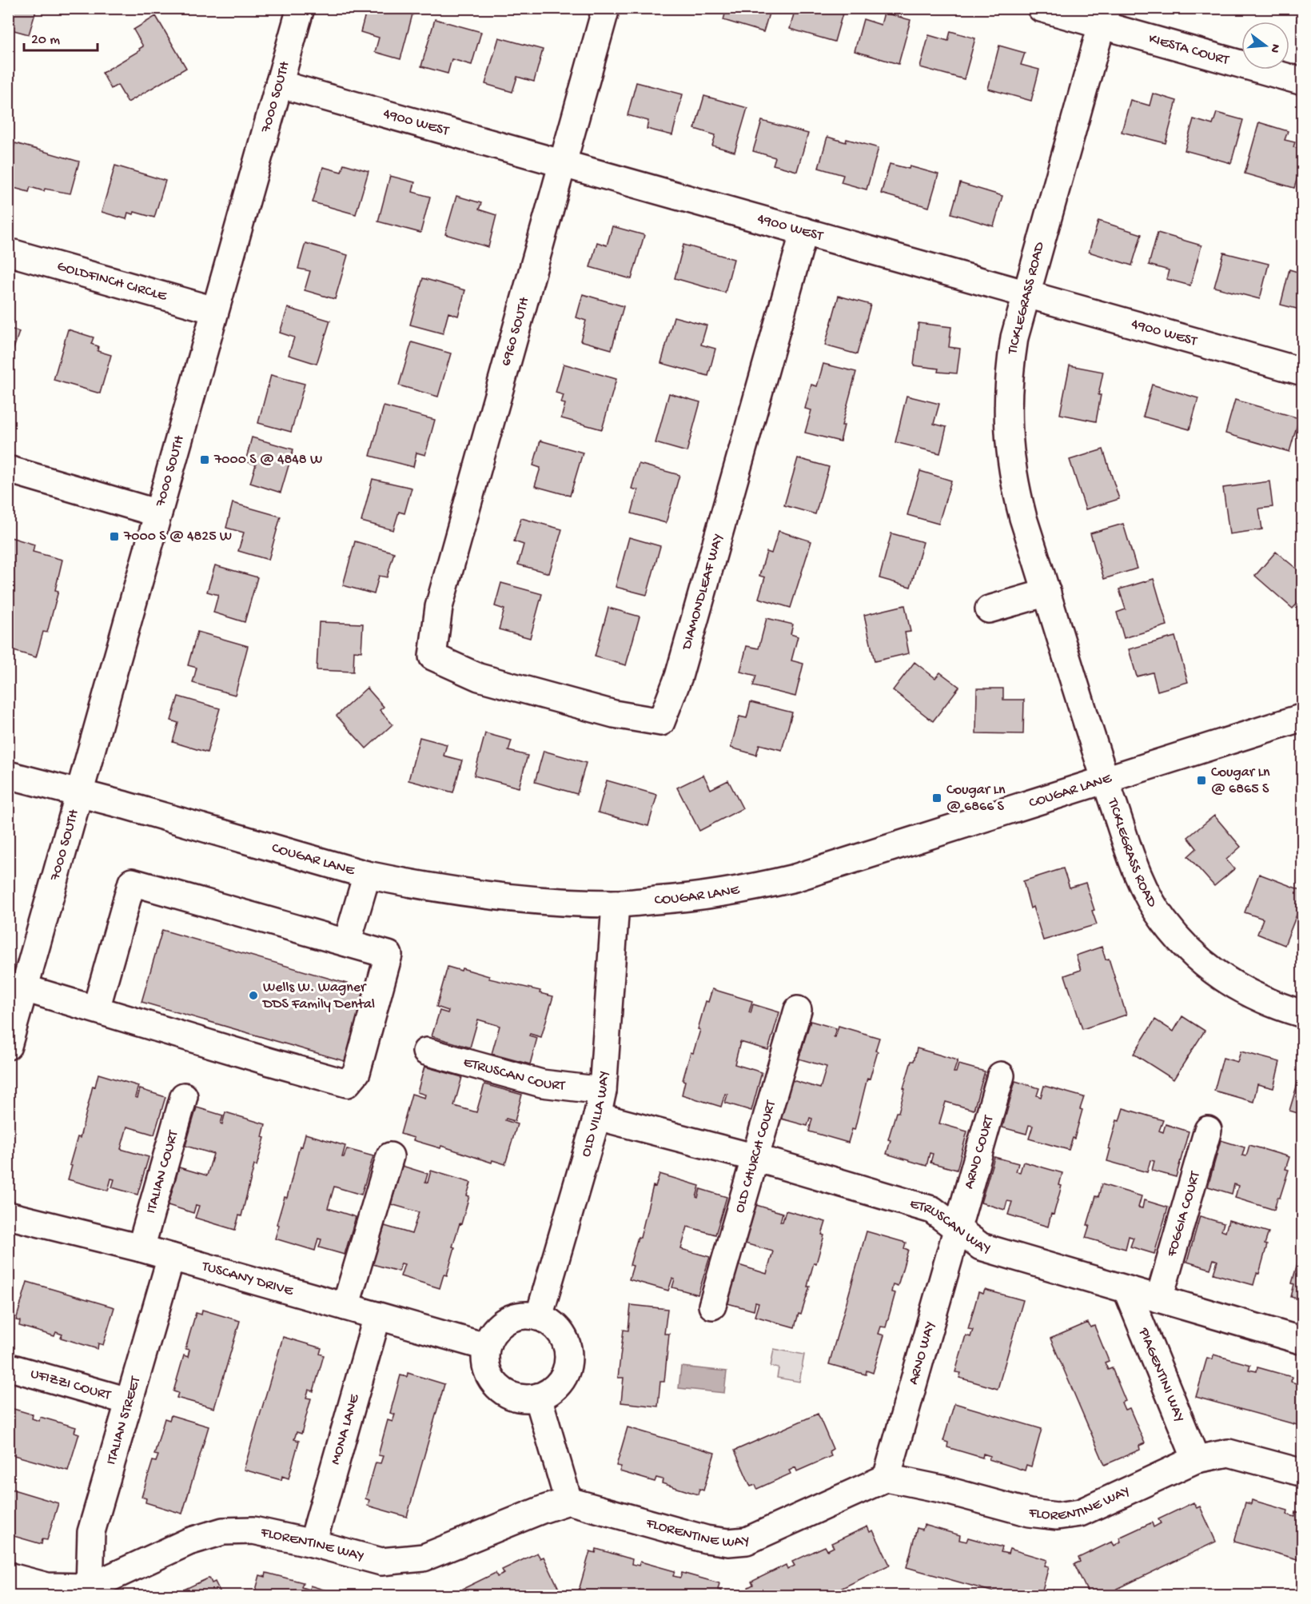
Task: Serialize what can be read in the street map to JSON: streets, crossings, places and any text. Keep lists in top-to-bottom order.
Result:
{
  "streets": {
    "street": [
      "KIESTA COURT",
      "7000 SOUTH",
      "4900 WEST",
      "GOLDFINCH CIRCLE",
      "TICKLEGRASS ROAD",
      "6960 SOUTH",
      "DIAMONDLEAF WAY",
      "COUGAR LANE",
      "ETRUSCAN COURT",
      "OLD VILLA WAY",
      "ARNO COURT",
      "OLD CHURCH COURT",
      "ITALIAN COURT",
      "FOGGIA COURT",
      "ETRUSCAN WAY",
      "TUSCANY DRIVE",
      "ARNO WAY",
      "PIAGENTINI WAY",
      "UFIZZI COURT",
      "ITALIAN STREET",
      "MONA LANE",
      "FLORENTINE WAY"
    ]
  },
  "crossings": [
    ["KIESTA COURT", "TICKLEGRASS ROAD"],
    ["7000 SOUTH", "4900 WEST"],
    ["7000 SOUTH", "GOLDFINCH CIRCLE"],
    ["7000 SOUTH", "COUGAR LANE"],
    ["4900 WEST", "TICKLEGRASS ROAD"],
    ["4900 WEST", "6960 SOUTH"],
    ["4900 WEST", "DIAMONDLEAF WAY"],
    ["TICKLEGRASS ROAD", "COUGAR LANE"],
    ["6960 SOUTH", "DIAMONDLEAF WAY"],
    ["COUGAR LANE", "OLD VILLA WAY"],
    ["ETRUSCAN COURT", "OLD VILLA WAY"],
    ["OLD VILLA WAY", "ETRUSCAN WAY"],
    ["OLD VILLA WAY", "TUSCANY DRIVE"],
    ["ARNO COURT", "ETRUSCAN WAY"],
    ["ARNO COURT", "ARNO WAY"],
    ["OLD CHURCH COURT", "ETRUSCAN WAY"],
    ["ITALIAN COURT", "TUSCANY DRIVE"],
    ["FOGGIA COURT", "ETRUSCAN WAY"],
    ["ETRUSCAN WAY", "ARNO WAY"],
    ["ETRUSCAN WAY", "PIAGENTINI WAY"],
    ["TUSCANY DRIVE", "ITALIAN STREET"],
    ["TUSCANY DRIVE", "MONA LANE"],
    ["ARNO WAY", "FLORENTINE WAY"],
    ["PIAGENTINI WAY", "FLORENTINE WAY"],
    ["UFIZZI COURT", "ITALIAN STREET"],
    ["ITALIAN STREET", "FLORENTINE WAY"],
    ["MONA LANE", "FLORENTINE WAY"]
  ],
  "places": {
    "transit": [
      "7000 S @ 4848 W",
      "7000 S @ 4825 W",
      "Cougar Ln @ 6865 S",
      "Cougar Ln @ 6866 S"
    ],
    "other": ["Wells W. Wagner DDS Family Dental"]
  },
  "scale_bar": "20 m",
  "north": "right"
}
